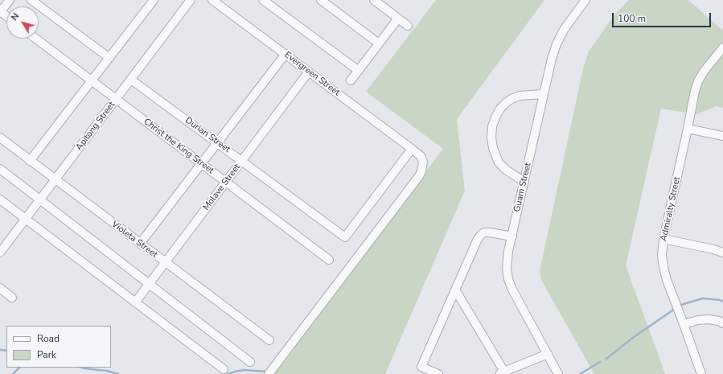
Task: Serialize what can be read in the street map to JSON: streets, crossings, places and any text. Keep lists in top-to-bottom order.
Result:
{
  "streets": {
    "street": [
      "Evergreen Street",
      "Apitong Street",
      "Durian Street",
      "Christ the King Street",
      "Molave Street",
      "Guam Street",
      "Admiralty Street",
      "Violeta Street"
    ]
  },
  "crossings": [
    ["Evergreen Street", "Durian Street"],
    ["Evergreen Street", "Molave Street"],
    ["Apitong Street", "Durian Street"],
    ["Apitong Street", "Christ the King Street"],
    ["Apitong Street", "Violeta Street"],
    ["Durian Street", "Molave Street"],
    ["Christ the King Street", "Molave Street"],
    ["Molave Street", "Violeta Street"]
  ],
  "legend": ["Road", "Park"],
  "scale_bar": "100 m",
  "north": "top left"
}
